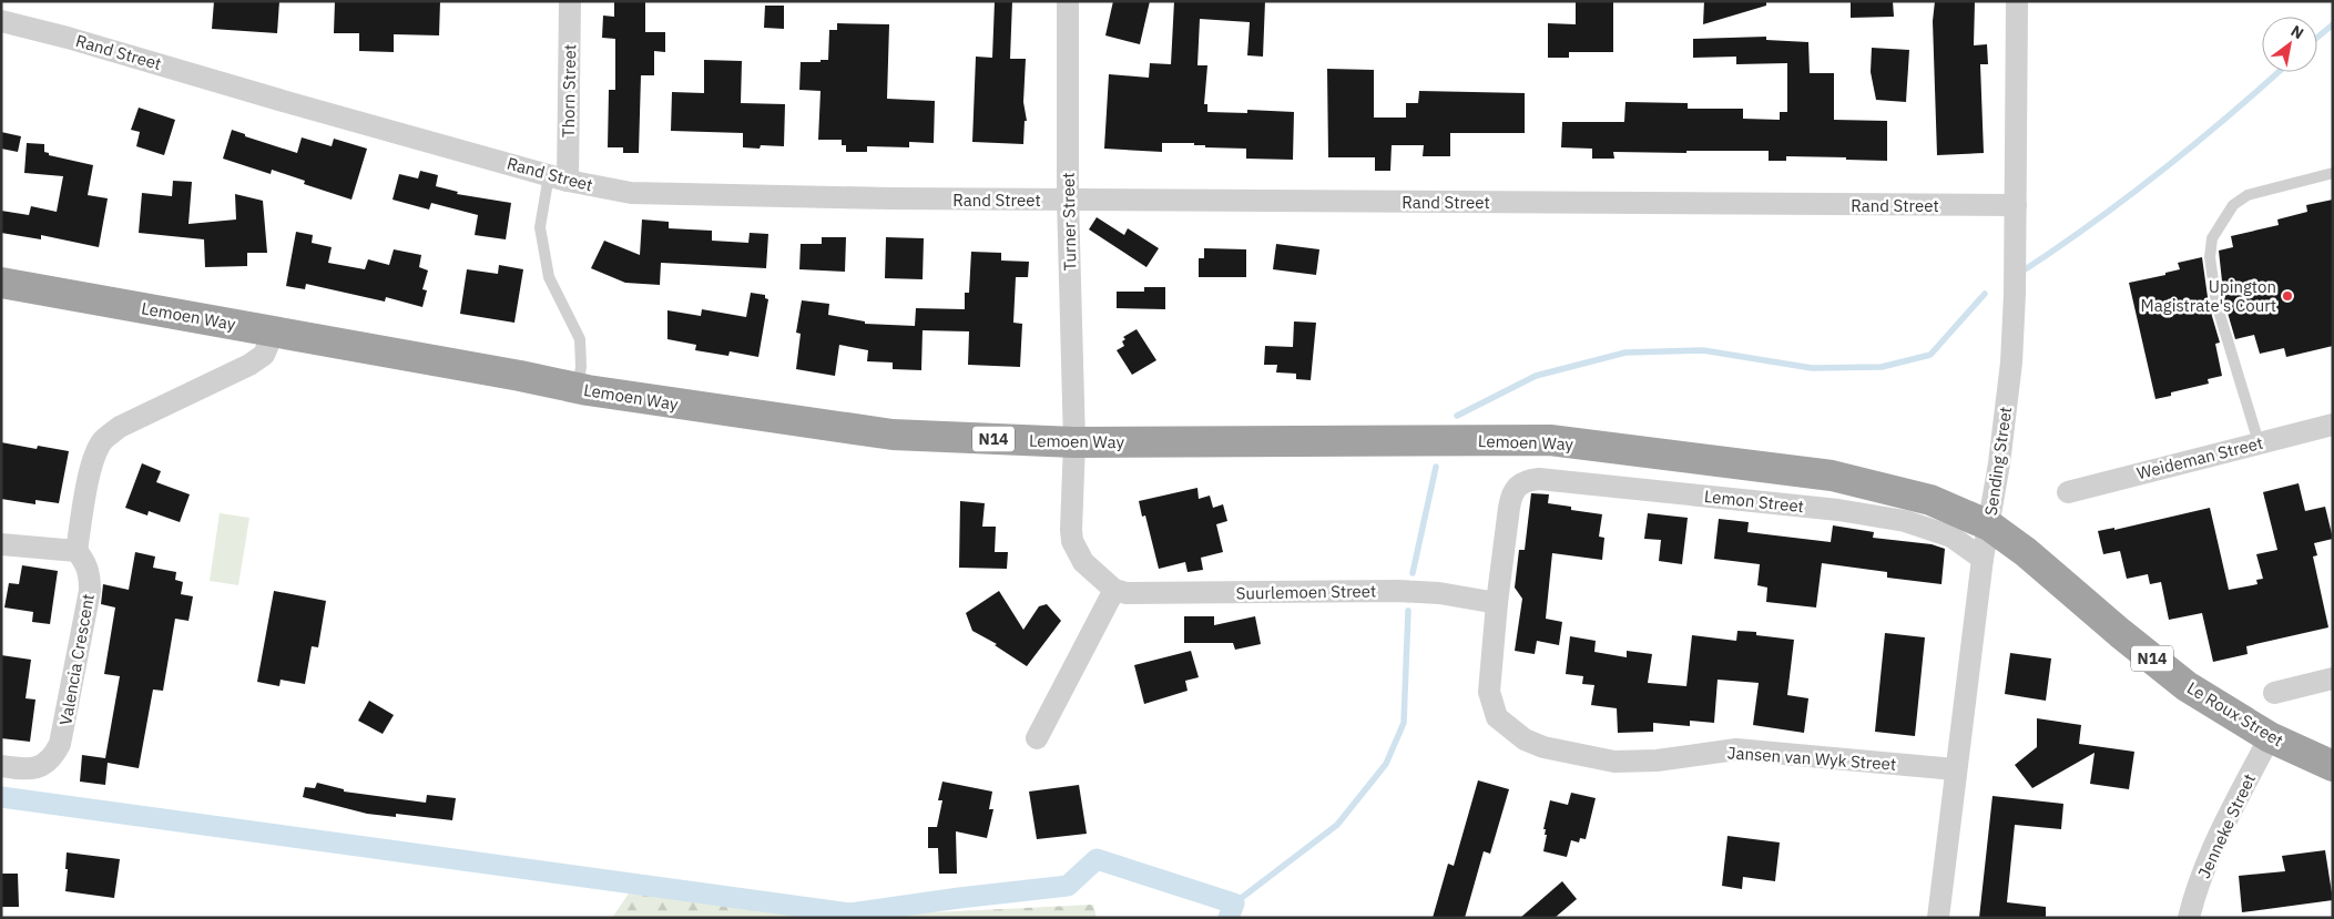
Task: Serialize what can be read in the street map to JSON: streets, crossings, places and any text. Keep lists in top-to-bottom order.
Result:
{
  "streets": {
    "highway": ["Lemoen Way", "N14", "Le Roux Street"],
    "street": [
      "Rand Street",
      "Thorn Street",
      "Turner Street",
      "Weideman Street",
      "Sending Street",
      "Lemon Street",
      "Suurlemoen Street",
      "Valencia Crescent",
      "Jansen van Wyk Street",
      "Jenneke Street"
    ]
  },
  "crossings": [
    ["Rand Street", "Thorn Street"],
    ["Rand Street", "Turner Street"],
    ["Rand Street", "Sending Street"],
    ["Turner Street", "Lemoen Way"],
    ["Lemoen Way", "Sending Street"],
    ["Lemoen Way", "Le Roux Street"],
    ["Sending Street", "Lemon Street"],
    ["Sending Street", "Le Roux Street"],
    ["Sending Street", "Jansen van Wyk Street"],
    ["Lemon Street", "Jansen van Wyk Street"],
    ["Suurlemoen Street", "Jansen van Wyk Street"],
    ["Le Roux Street", "Jenneke Street"]
  ],
  "places": ["Upington Magistrate's Court"],
  "north": "top right"
}
